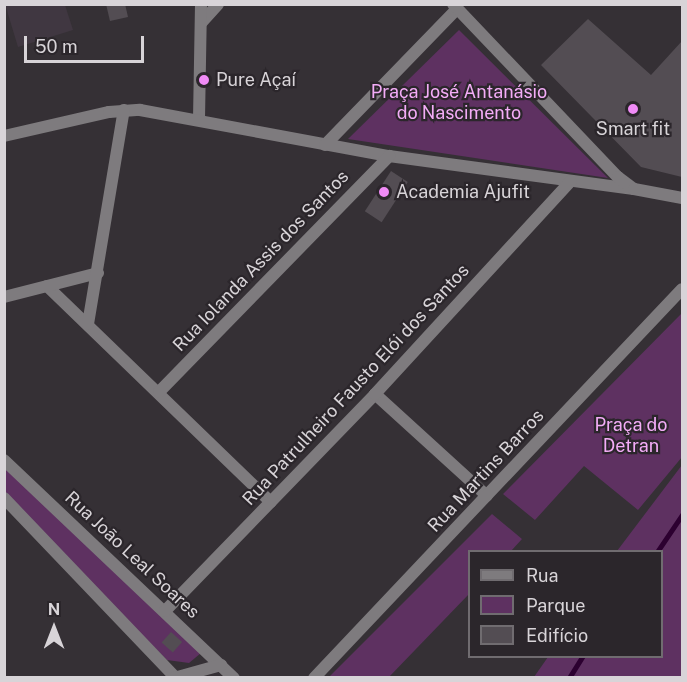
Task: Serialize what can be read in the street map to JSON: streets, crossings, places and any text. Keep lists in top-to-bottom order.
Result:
{
  "streets": {
    "street": [
      "Rua Iolanda Assis dos Santos",
      "Rua Patrulheiro Fausto Elói dos Santos",
      "Rua Martins Barros",
      "Rua João Leal Soares"
    ]
  },
  "crossings": [
    ["Rua Patrulheiro Fausto Elói dos Santos", "Rua João Leal Soares"]
  ],
  "parks": ["Praça José Antanásio do Nascimento", "Praça do Detran"],
  "places": ["Pure Açaí", "Smart fit", "Academia Ajufit"],
  "legend": ["Rua", "Parque", "Edifício"],
  "scale_bar": "50 m",
  "north": "top"
}
